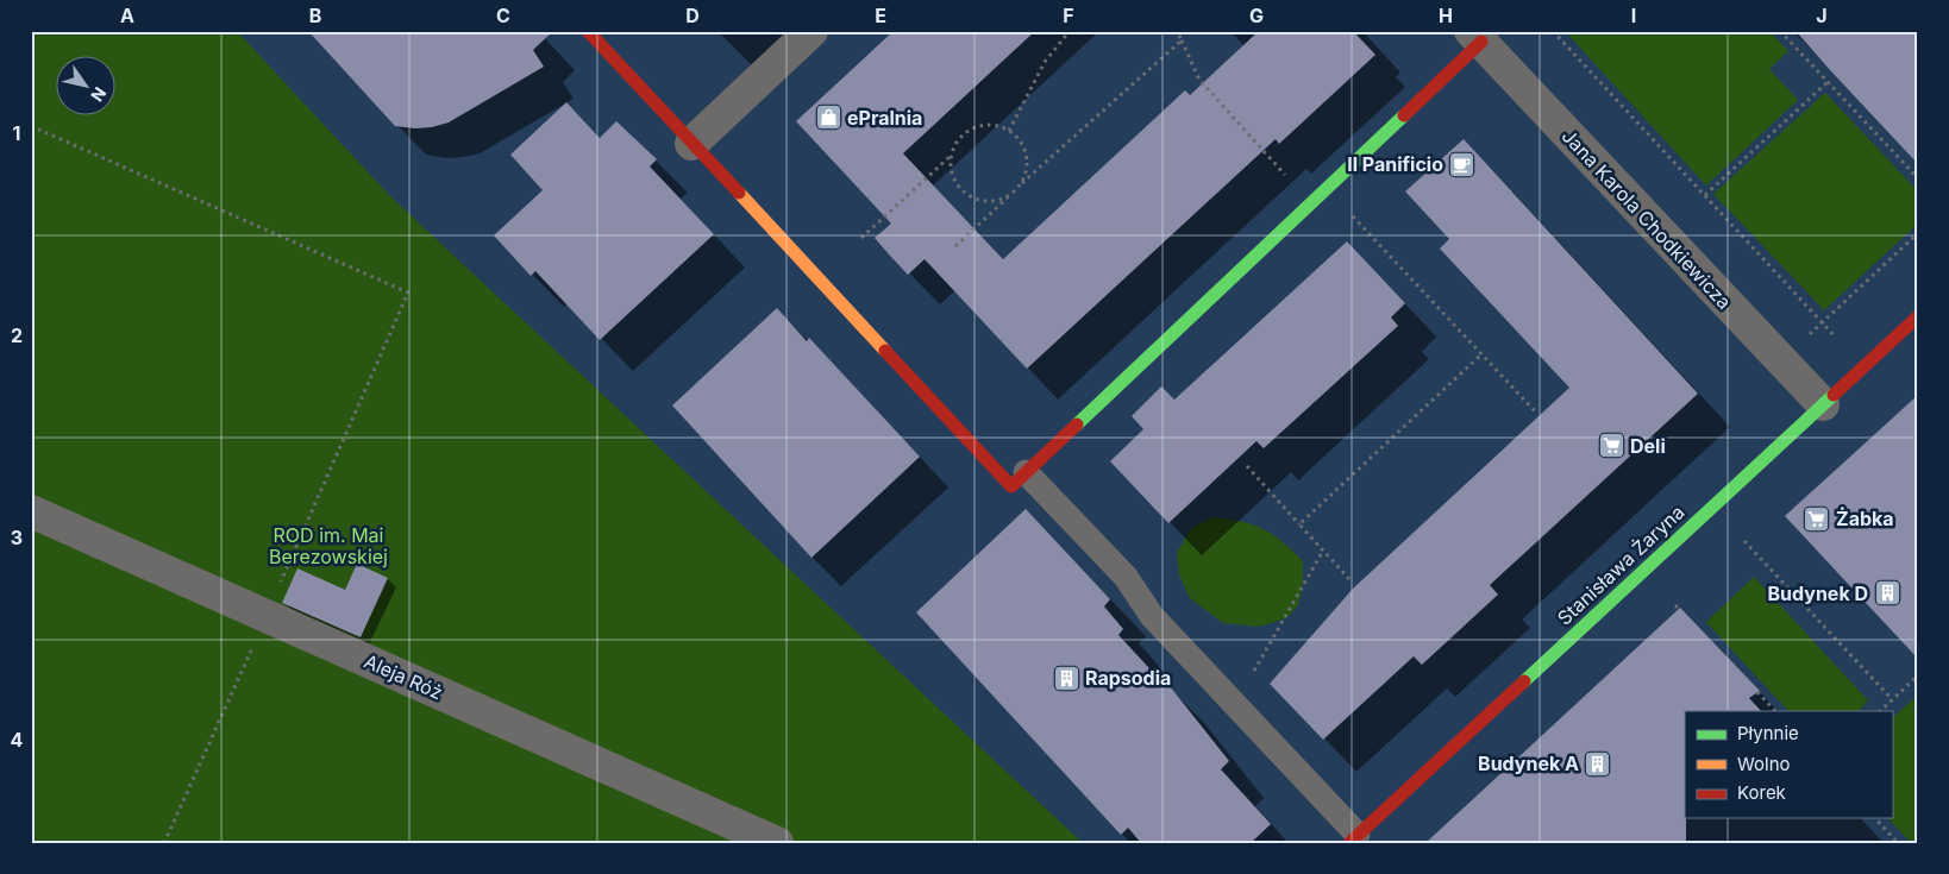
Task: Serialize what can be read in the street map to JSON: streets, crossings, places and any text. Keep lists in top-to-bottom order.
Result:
{
  "streets": {
    "street": ["Jana Karola Chodkiewicza", "Stanisława Żaryna", "Aleja Róż"]
  },
  "crossings": [
    ["Jana Karola Chodkiewicza", "Stanisława Żaryna"]
  ],
  "parks": ["ROD im. Mai Berezowskiej"],
  "places": {
    "shop": ["ePralnia"],
    "cafe": ["Il Panificio"],
    "supermarket": ["Deli", "Żabka"],
    "building": ["Budynek D", "Rapsodia", "Budynek A"]
  },
  "legend": ["Płynnie", "Wolno", "Korek"],
  "north": "bottom right",
  "grid": {
    "columns": [
      "A",
      "B",
      "C",
      "D",
      "E",
      "F",
      "G",
      "H",
      "I",
      "J"
    ],
    "rows": [
      "1",
      "2",
      "3",
      "4"
    ]
  }
}
